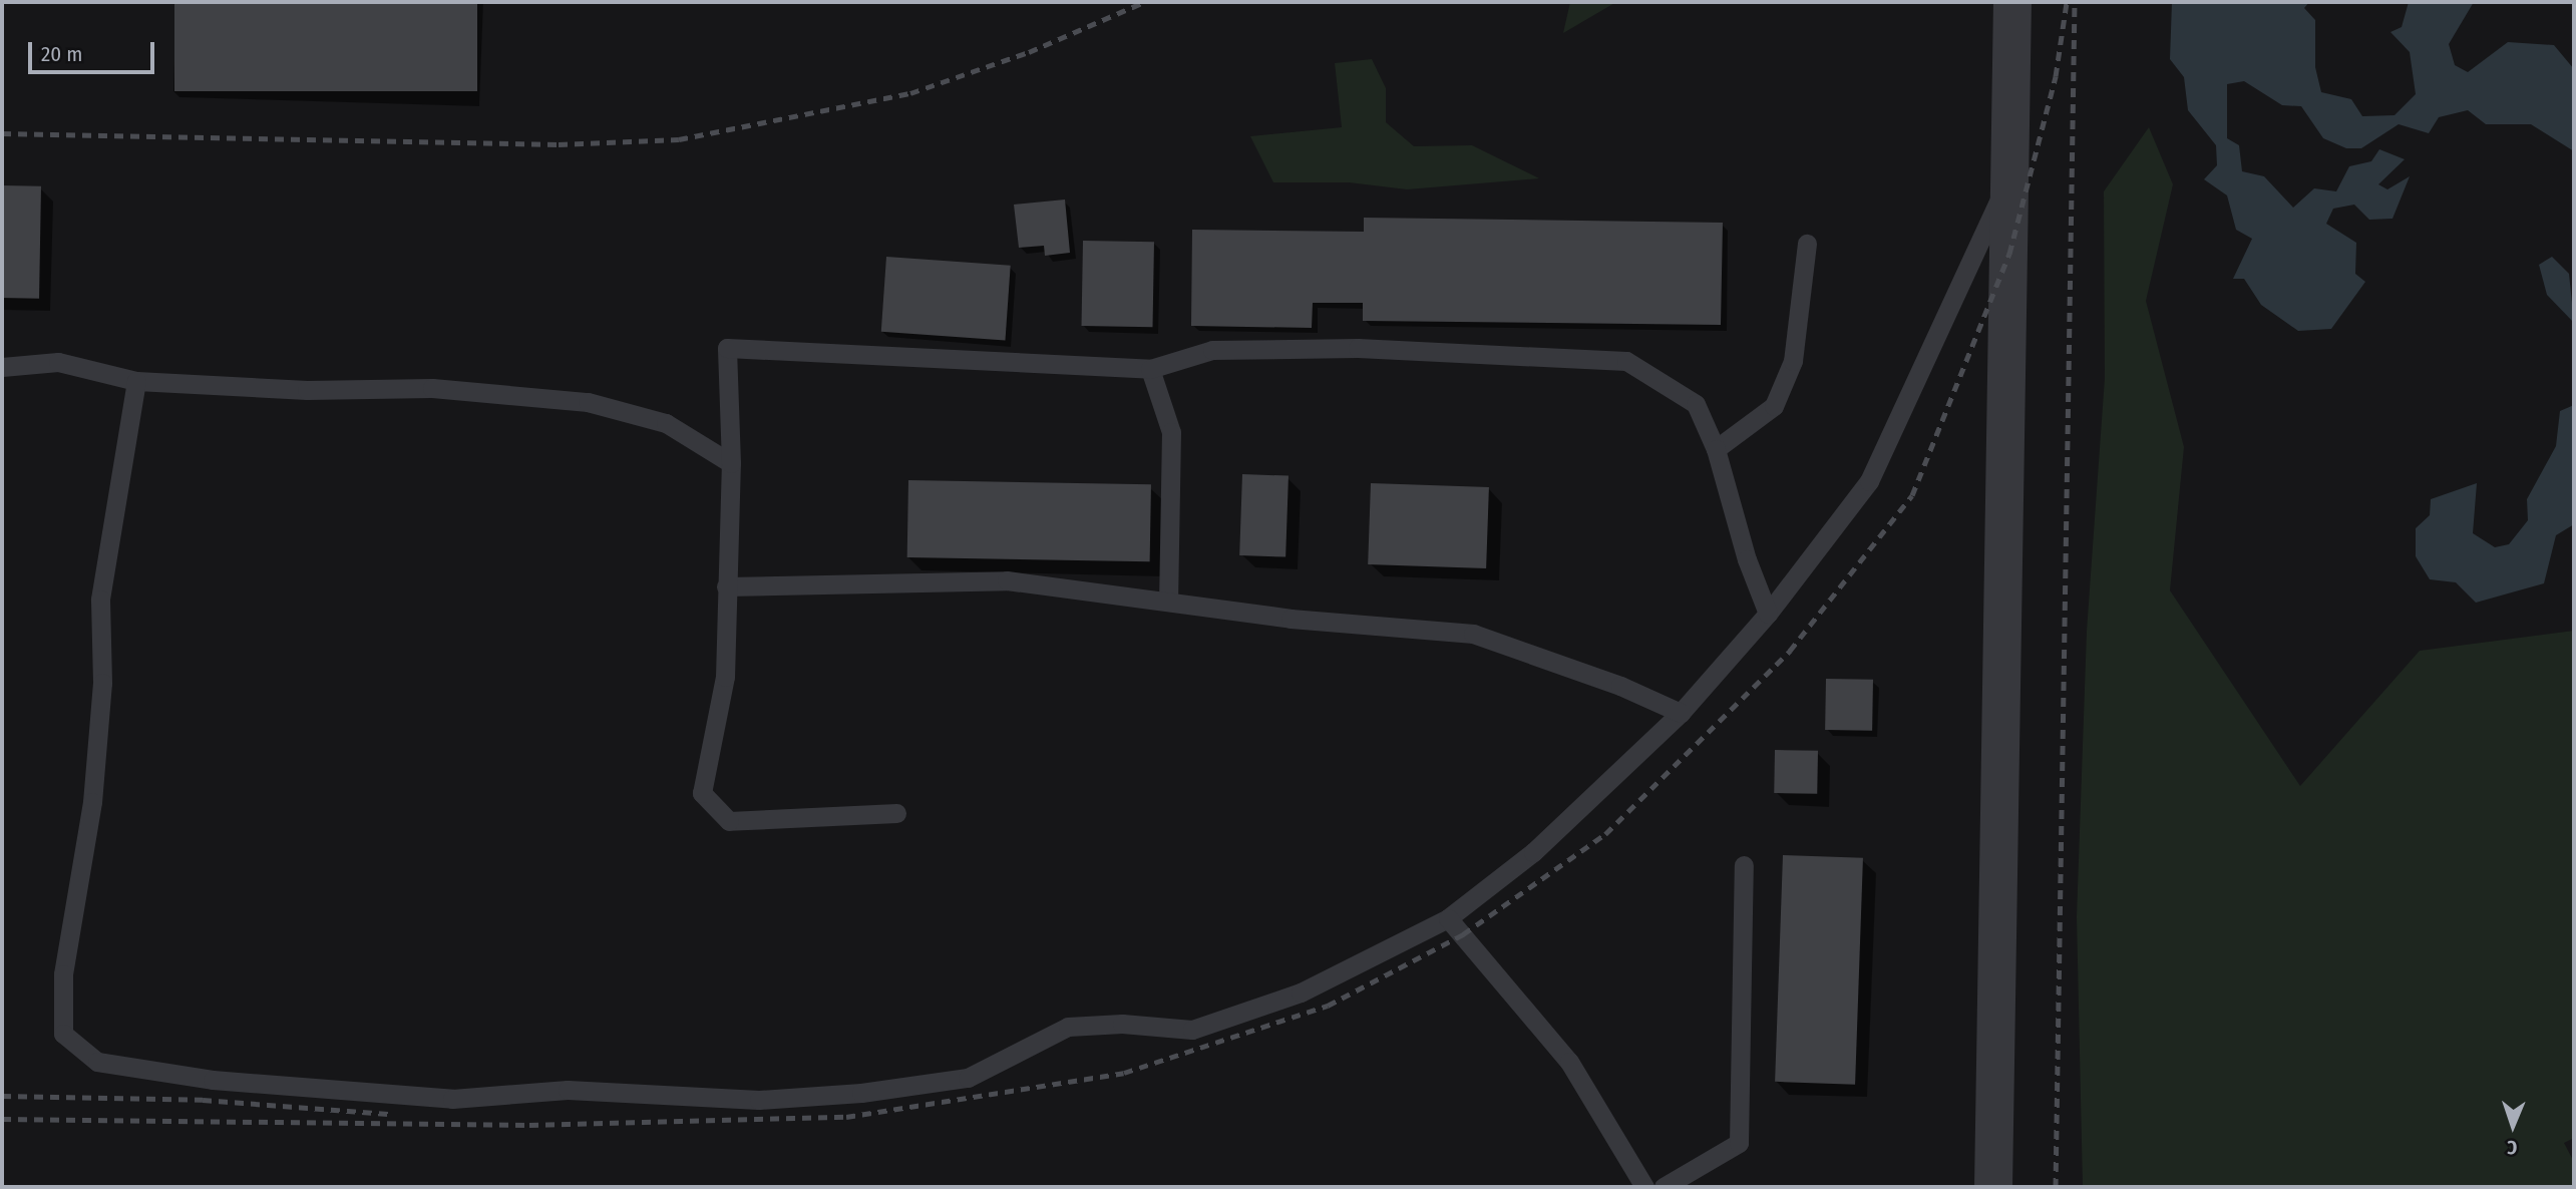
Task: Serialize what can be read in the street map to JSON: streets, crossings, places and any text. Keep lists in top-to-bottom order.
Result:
{
  "scale_bar": "20 m",
  "north": "bottom"
}
